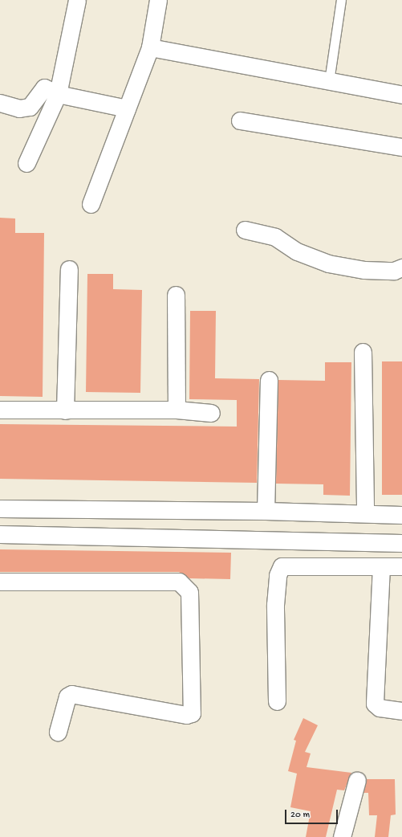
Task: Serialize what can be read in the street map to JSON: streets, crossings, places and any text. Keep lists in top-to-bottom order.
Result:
{
  "scale_bar": "20 m"
}
